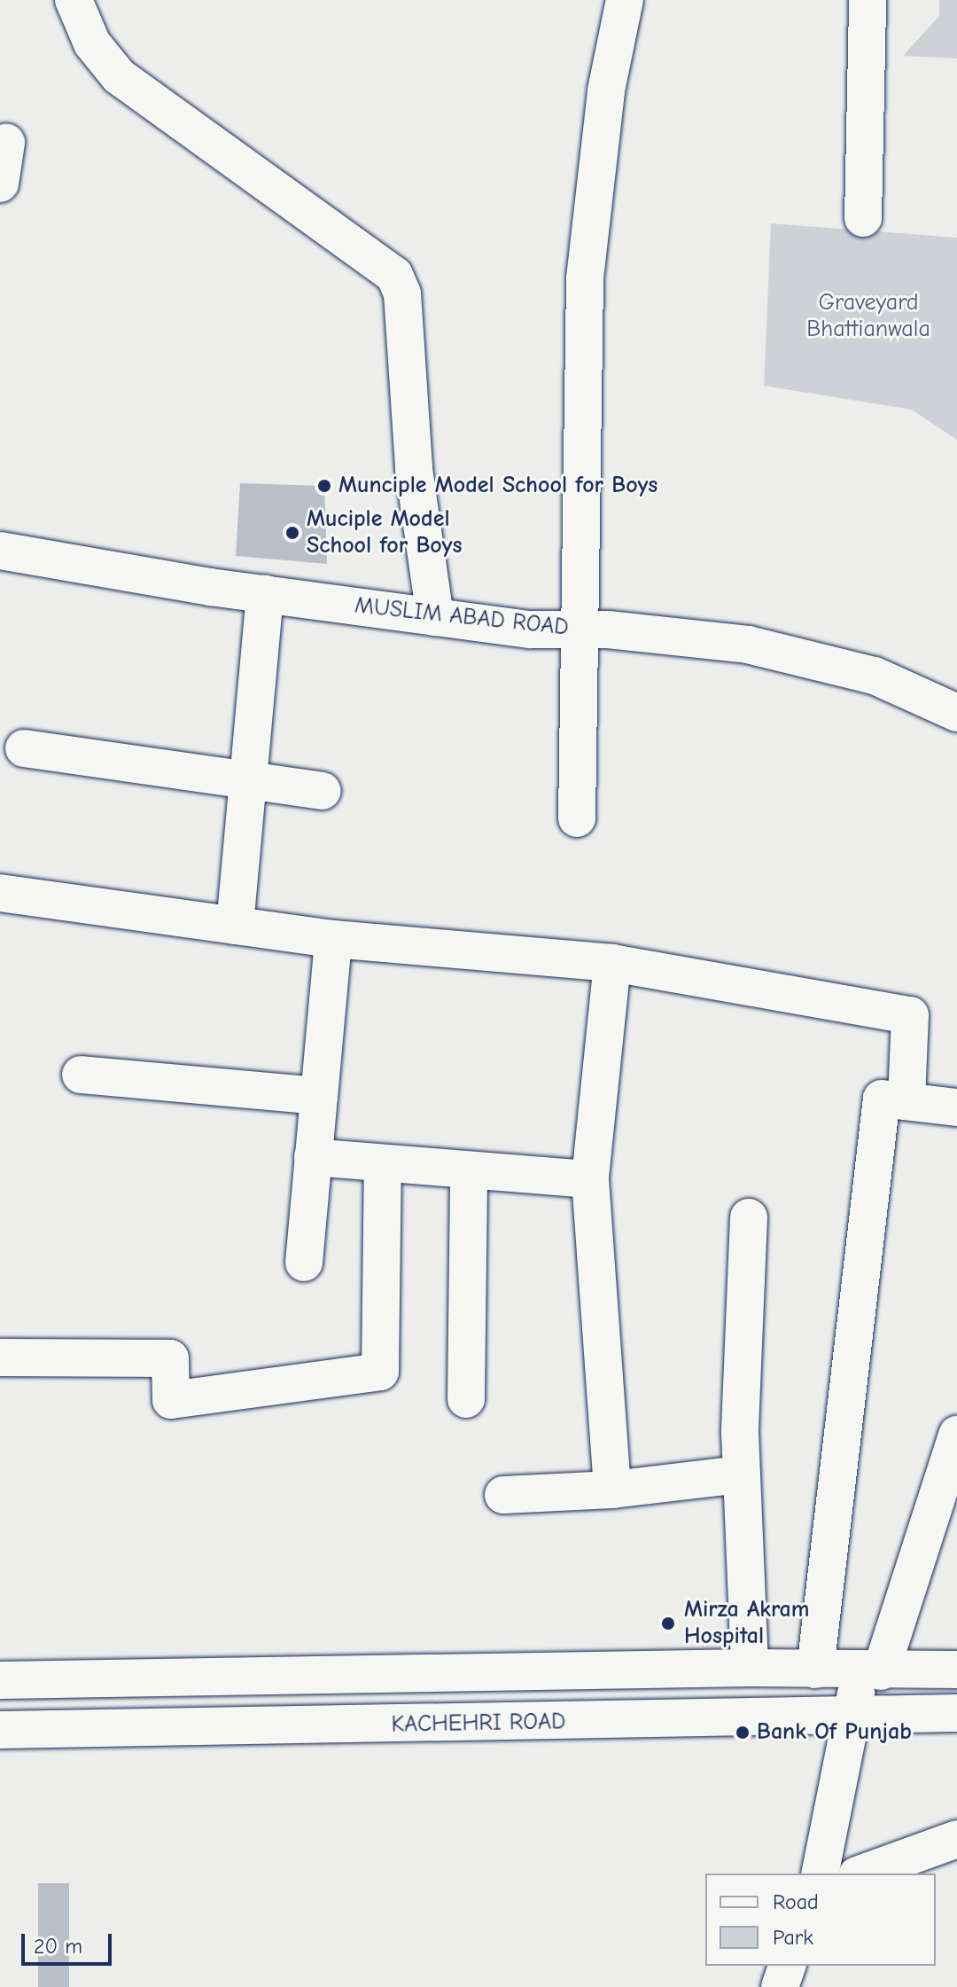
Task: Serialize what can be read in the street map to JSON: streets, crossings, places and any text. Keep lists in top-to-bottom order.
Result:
{
  "streets": {
    "street": ["MUSLIM ABAD ROAD", "KACHEHRI ROAD"]
  },
  "parks": ["Graveyard Bhattianwala"],
  "places": [
    "Munciple Model School for Boys",
    "Muciple Model School for Boys",
    "Mirza Akram Hospital",
    "Bank Of Punjab"
  ],
  "legend": ["Road", "Park"],
  "scale_bar": "20 m"
}
